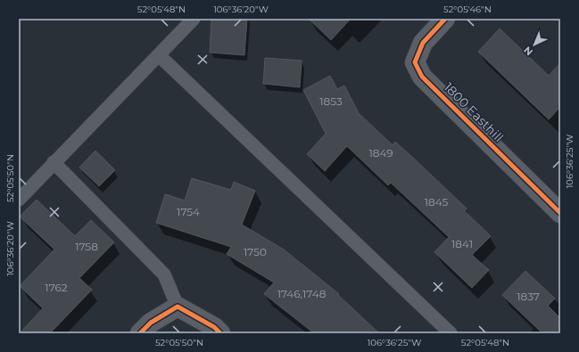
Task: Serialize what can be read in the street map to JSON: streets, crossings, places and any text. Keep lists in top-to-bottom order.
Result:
{
  "streets": {
    "street": ["1800 Easthill"]
  },
  "house_numbers": [
    "1853",
    "1849",
    "1845",
    "1754",
    "1841",
    "1758",
    "1750",
    "1762",
    "1746,1748",
    "1837"
  ],
  "north": "bottom left",
  "coordinates": [
    "52°05'48\"N",
    "106°36'20\"W",
    "52°05'46\"N",
    "106°36'25\"W",
    "52°05'50\"N"
  ]
}
